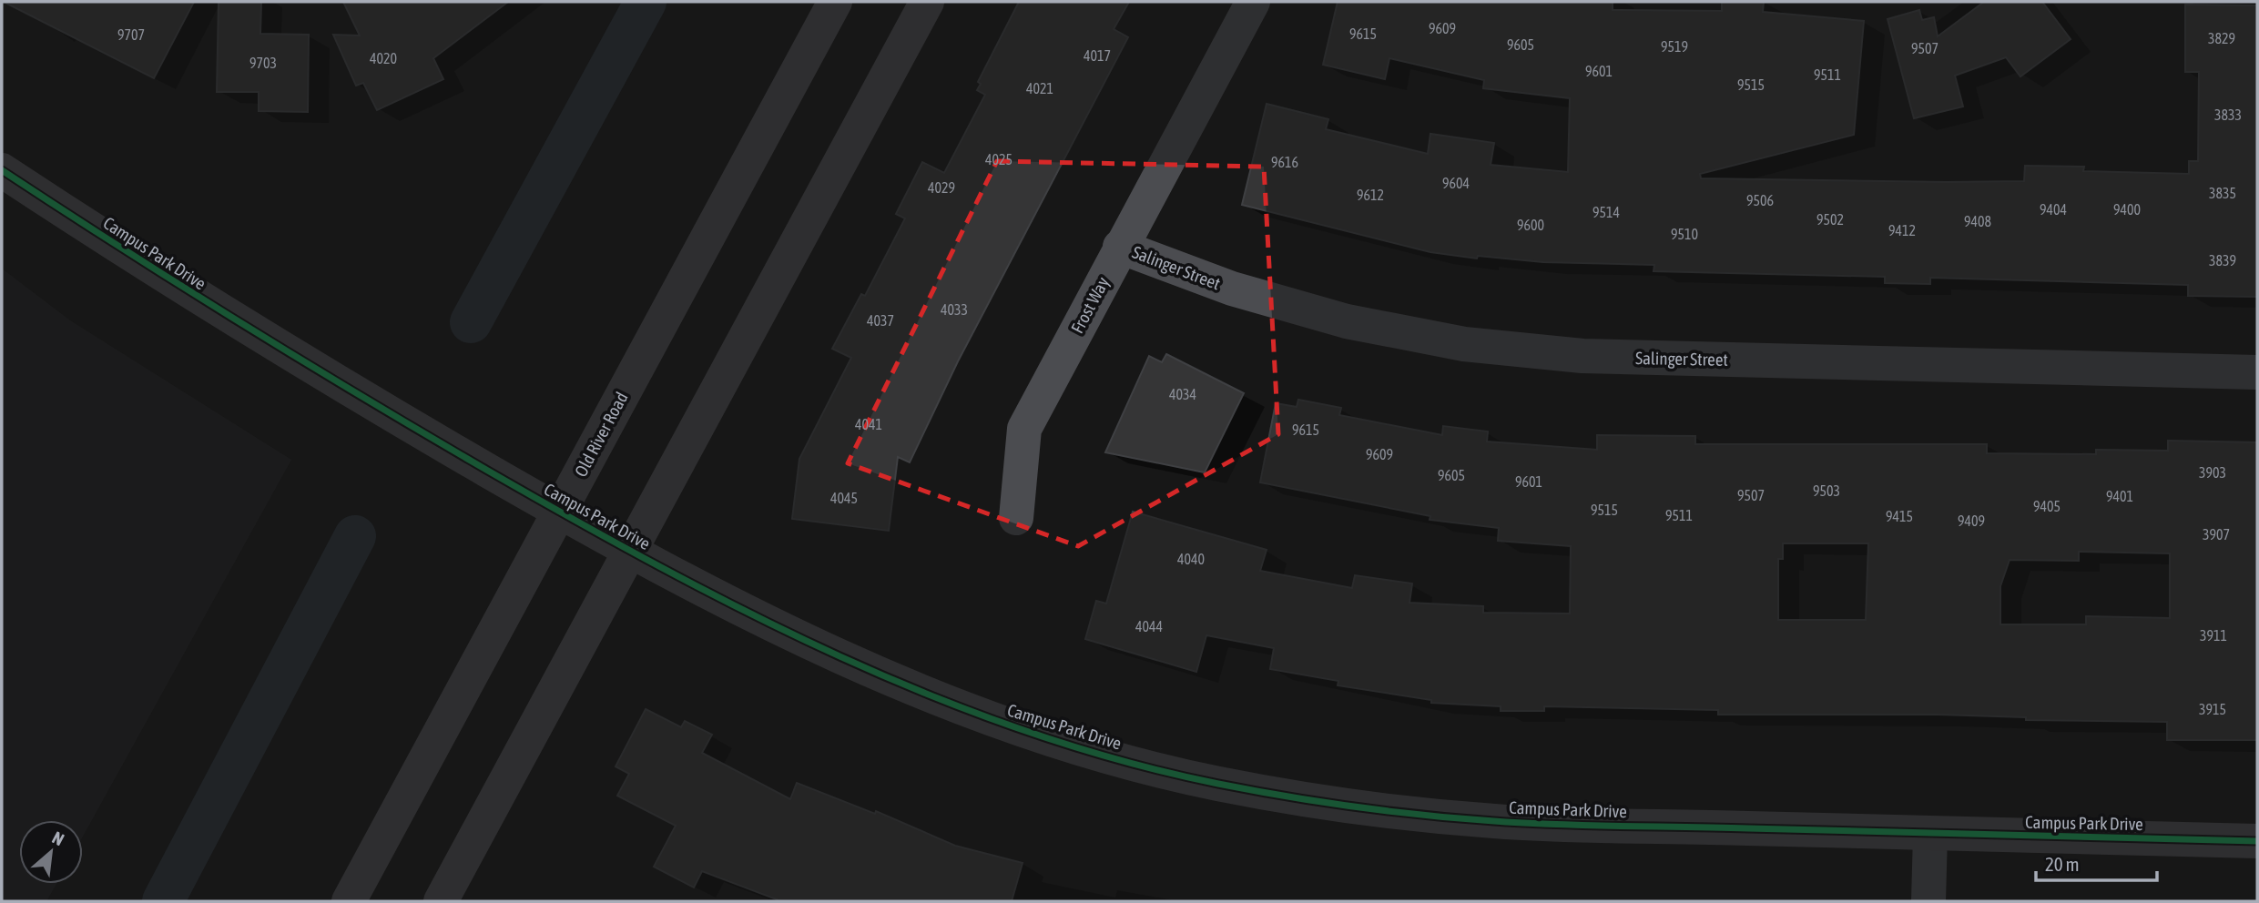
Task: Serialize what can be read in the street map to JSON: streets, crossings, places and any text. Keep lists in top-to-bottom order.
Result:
{
  "streets": {
    "street": [
      "Campus Park Drive",
      "Salinger Street",
      "Frost Way",
      "Old River Road"
    ]
  },
  "crossings": [
    ["Campus Park Drive", "Old River Road"],
    ["Salinger Street", "Frost Way"]
  ],
  "house_numbers": [
    "9609",
    "9615",
    "9707",
    "3829",
    "9605",
    "9519",
    "9507",
    "4017",
    "4020",
    "9703",
    "9601",
    "9511",
    "9515",
    "4021",
    "3833",
    "4025",
    "9616",
    "9604",
    "4029",
    "3835",
    "9612",
    "9506",
    "9404",
    "9400",
    "9514",
    "9502",
    "9408",
    "9600",
    "9412",
    "9510",
    "3839",
    "4033",
    "4037",
    "4034",
    "4041",
    "9615",
    "9609",
    "3903",
    "9605",
    "9601",
    "9503",
    "9507",
    "9401",
    "4045",
    "9405",
    "9515",
    "9511",
    "9415",
    "9409",
    "3907",
    "4040",
    "4044",
    "3911",
    "3915"
  ],
  "scale_bar": "20 m",
  "north": "top right"
}
